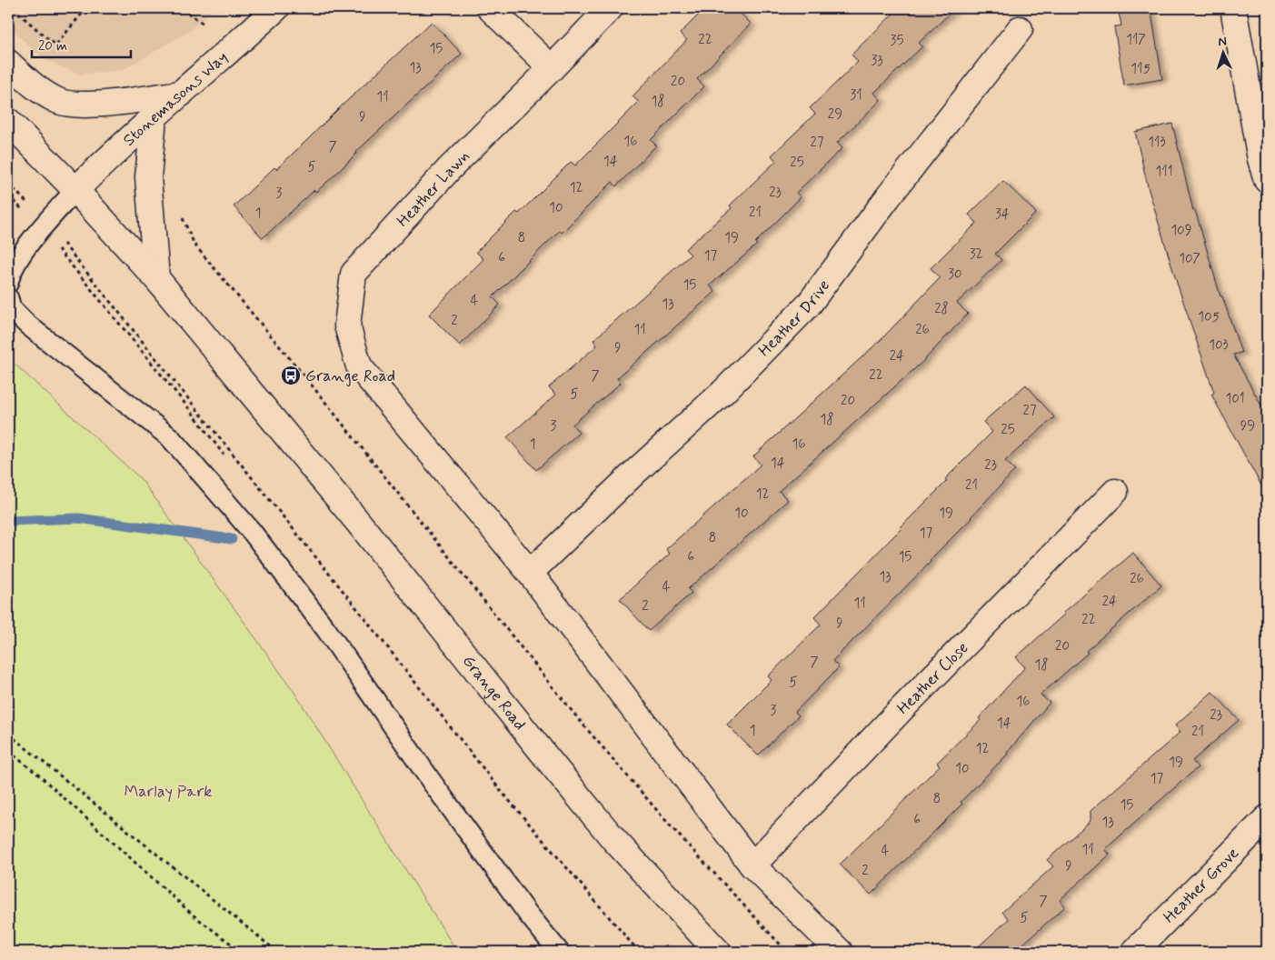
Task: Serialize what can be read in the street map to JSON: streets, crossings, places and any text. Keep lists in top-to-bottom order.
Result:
{
  "streets": {
    "street": [
      "Stonemasons Way",
      "Heather Lawn",
      "Heather Drive",
      "Heather Close",
      "Grange Road",
      "Heather Grove"
    ]
  },
  "crossings": [
    ["Stonemasons Way", "Grange Road"],
    ["Heather Lawn", "Heather Drive"]
  ],
  "parks": ["Marlay Park"],
  "places": {
    "bus stop": ["Grange Road"]
  },
  "house_numbers": [
    "22",
    "117",
    "35",
    "15",
    "33",
    "13",
    "115",
    "20",
    "31",
    "11",
    "18",
    "29",
    "9",
    "16",
    "27",
    "113",
    "7",
    "14",
    "25",
    "5",
    "111",
    "12",
    "23",
    "3",
    "10",
    "21",
    "1",
    "34",
    "109",
    "8",
    "19",
    "32",
    "17",
    "6",
    "107",
    "30",
    "15",
    "4",
    "13",
    "28",
    "105",
    "2",
    "11",
    "26",
    "103",
    "9",
    "24",
    "22",
    "7",
    "5",
    "101",
    "20",
    "27",
    "18",
    "3",
    "99",
    "25",
    "1",
    "16",
    "14",
    "23",
    "21",
    "12",
    "10",
    "19",
    "17",
    "8",
    "6",
    "15",
    "13",
    "26",
    "4",
    "24",
    "11",
    "2",
    "22",
    "9",
    "20",
    "7",
    "18",
    "5",
    "16",
    "3",
    "23",
    "14",
    "1",
    "21",
    "12",
    "19",
    "10",
    "17",
    "8",
    "15",
    "6",
    "13",
    "11",
    "4",
    "9",
    "2",
    "7",
    "5"
  ],
  "scale_bar": "20 m",
  "north": "top"
}
